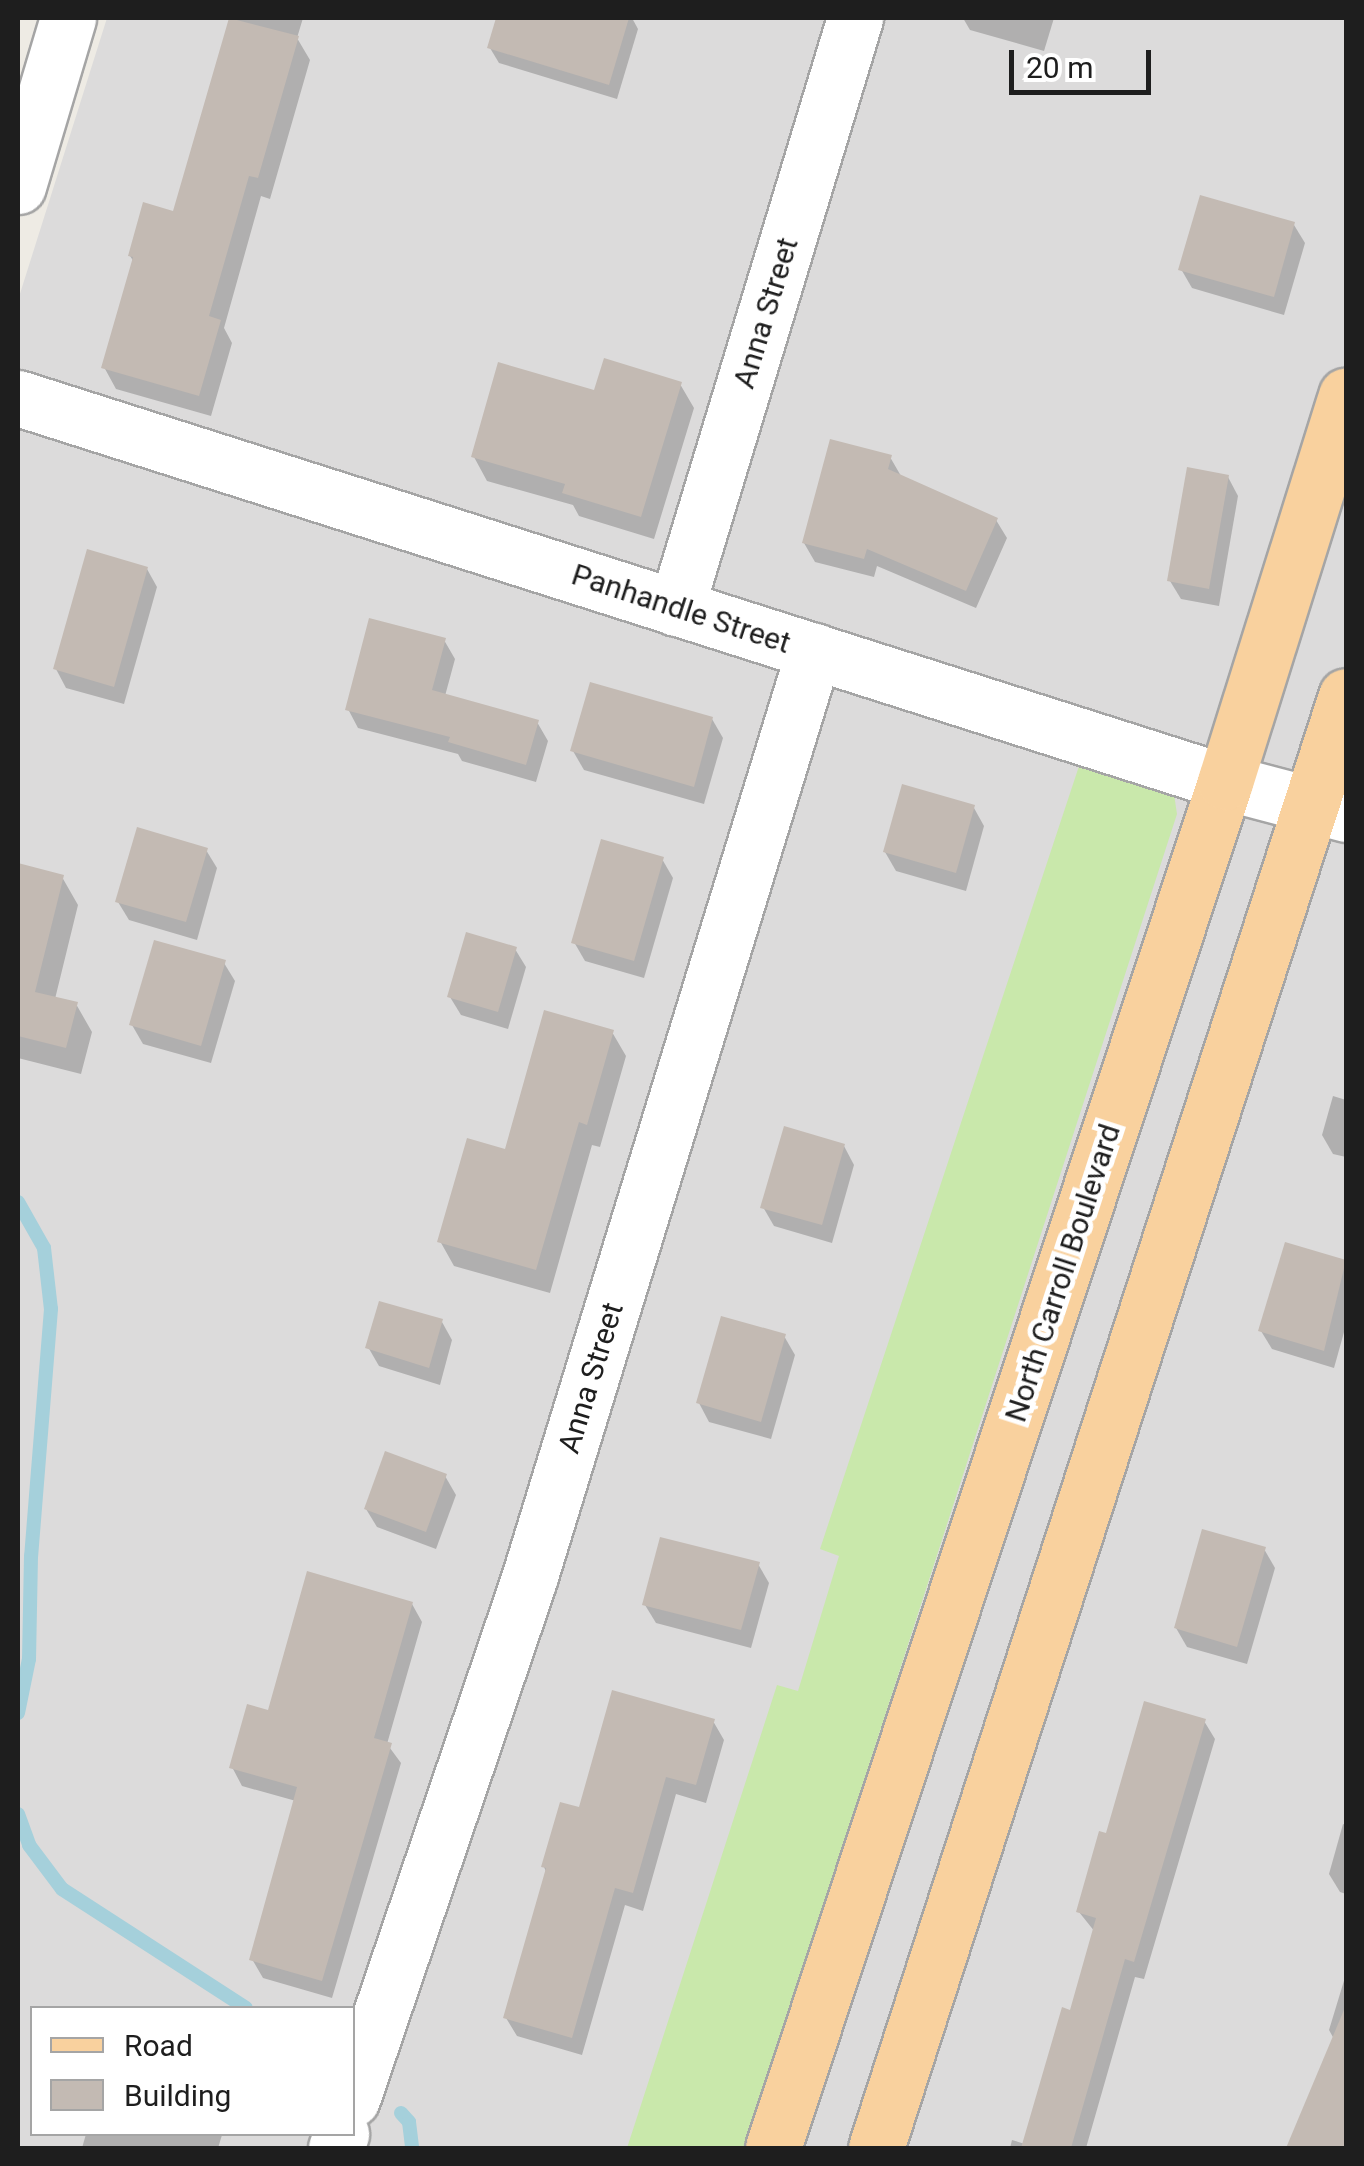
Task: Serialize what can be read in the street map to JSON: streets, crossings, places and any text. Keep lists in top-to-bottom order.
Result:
{
  "streets": {
    "main road": ["North Carroll Boulevard"],
    "street": ["Anna Street", "Panhandle Street"]
  },
  "crossings": [
    ["Anna Street", "Panhandle Street"],
    ["Panhandle Street", "North Carroll Boulevard"]
  ],
  "legend": ["Road", "Building"],
  "scale_bar": "20 m"
}
